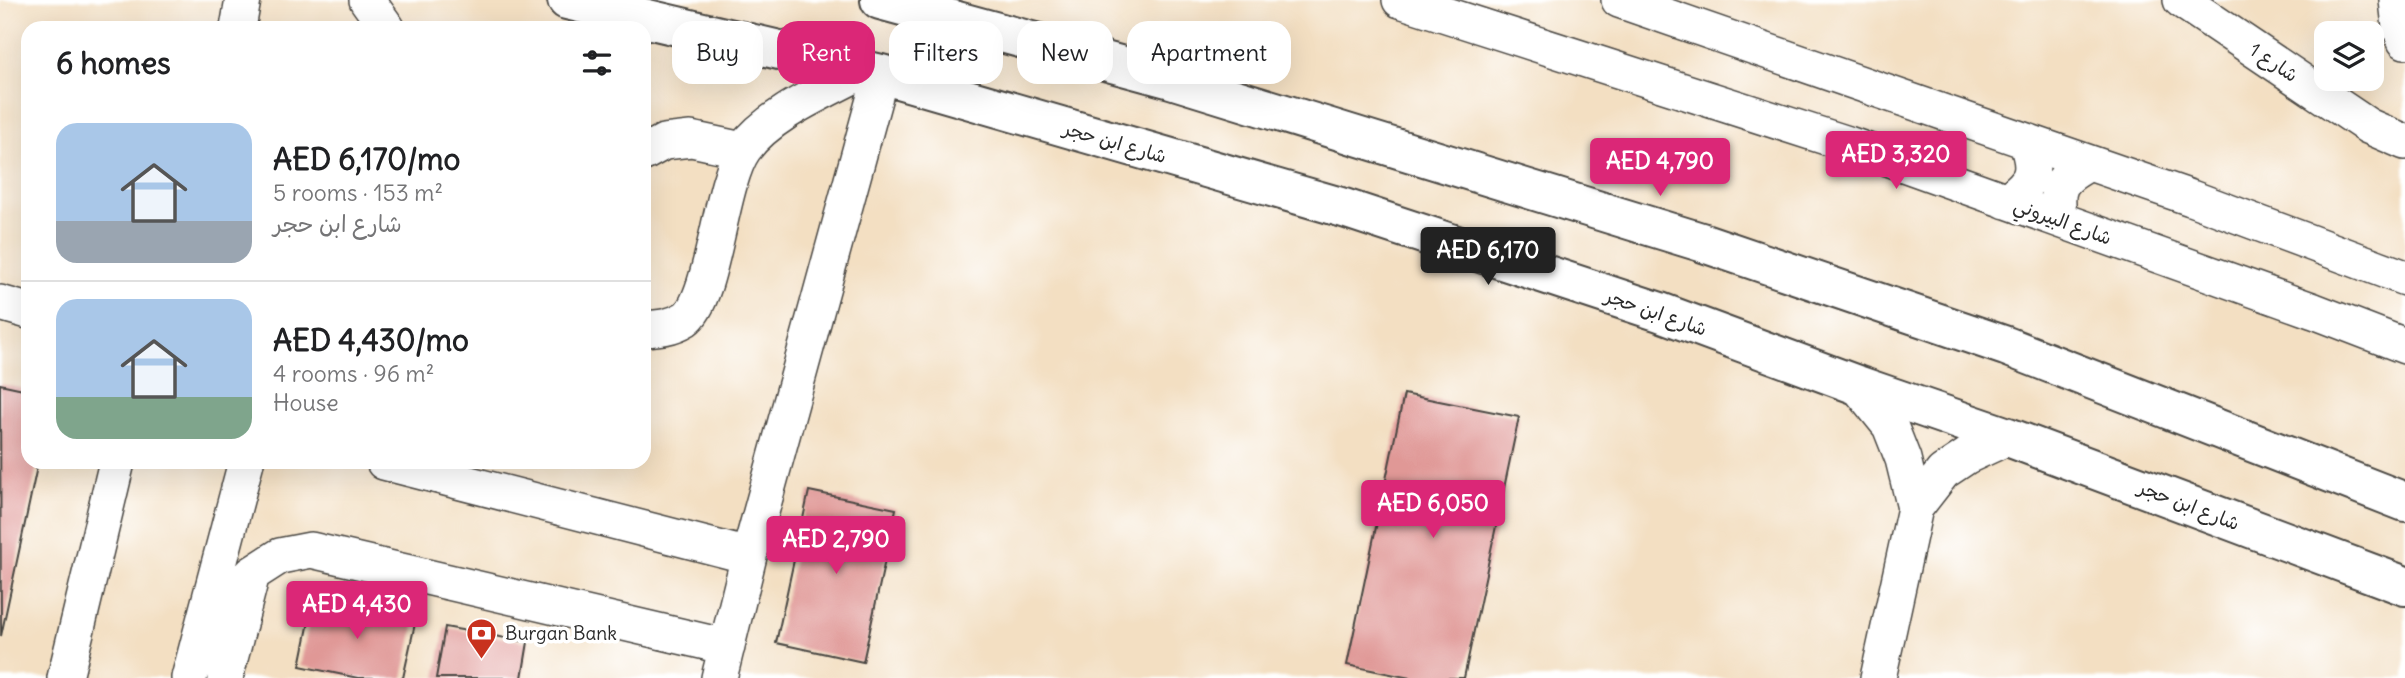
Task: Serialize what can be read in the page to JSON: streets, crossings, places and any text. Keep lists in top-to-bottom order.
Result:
{
  "streets": {
    "main road": ["شارع ابن حجر"],
    "street": ["شارع 1", "شارع البيروني"]
  },
  "places": {
    "bank": ["Burgan Bank"]
  },
  "page": {
    "chip": [
      "Buy",
      "Rent",
      "Filters",
      "New",
      "Apartment"
    ],
    "heading": "6 homes",
    "list": [
      {
        "name": "AED 6,170/mo",
        "note": "5 rooms · 153 m² · شارع ابن حجر"
      },
      {
        "name": "AED 4,430/mo",
        "note": "4 rooms · 96 m² · House"
      }
    ],
    "price": [
      "AED 3,320",
      "AED 4,790",
      "AED 6,170",
      "AED 6,050",
      "AED 2,790",
      "AED 4,430"
    ]
  }
}
